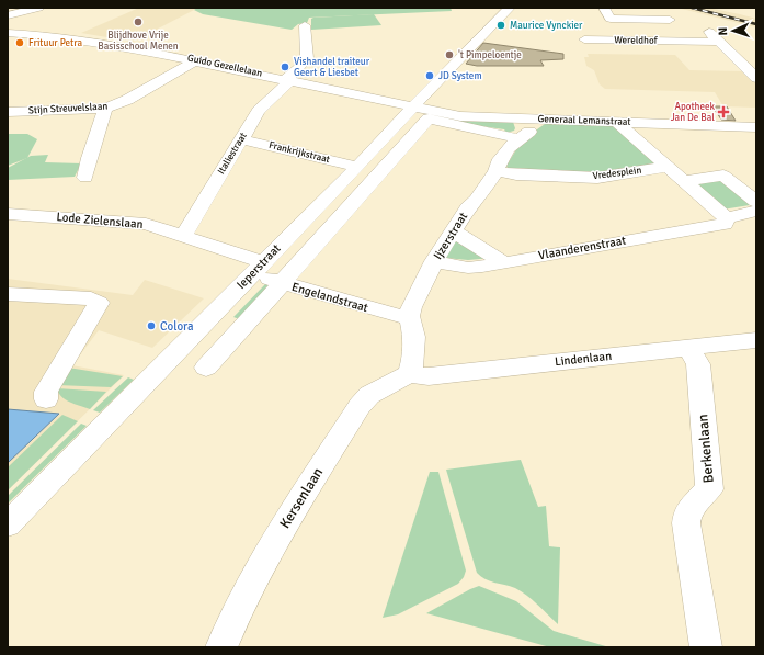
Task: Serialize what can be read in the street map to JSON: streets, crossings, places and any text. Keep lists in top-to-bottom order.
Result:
{
  "streets": {
    "street": [
      "Wereldhof",
      "Guido Gezellelaan",
      "Stijn Streuvelslaan",
      "Generaal Lemanstraat",
      "Frankrijkstraat",
      "Italiestraat",
      "Vredesplein",
      "Lode Zielenslaan",
      "Ijzerstraat",
      "Vlaanderenstraat",
      "Ieperstraat",
      "Engelandstraat",
      "Lindenlaan",
      "Berkenlaan",
      "Kersenlaan"
    ]
  },
  "crossings": [
    ["Guido Gezellelaan", "Stijn Streuvelslaan"],
    ["Guido Gezellelaan", "Generaal Lemanstraat"],
    ["Guido Gezellelaan", "Italiestraat"],
    ["Guido Gezellelaan", "Ieperstraat"],
    ["Generaal Lemanstraat", "Vredesplein"],
    ["Generaal Lemanstraat", "Ijzerstraat"],
    ["Generaal Lemanstraat", "Ieperstraat"],
    ["Frankrijkstraat", "Italiestraat"],
    ["Frankrijkstraat", "Ieperstraat"],
    ["Italiestraat", "Lode Zielenslaan"],
    ["Vredesplein", "Ijzerstraat"],
    ["Lode Zielenslaan", "Ieperstraat"],
    ["Lode Zielenslaan", "Engelandstraat"],
    ["Ijzerstraat", "Vlaanderenstraat"],
    ["Ijzerstraat", "Engelandstraat"],
    ["Ieperstraat", "Engelandstraat"],
    ["Lindenlaan", "Berkenlaan"],
    ["Lindenlaan", "Kersenlaan"]
  ],
  "places": {
    "other": [
      "Blijdhove Vrije Basisschool Menen",
      "Maurice Vynckier",
      "Frituur Petra",
      "'t Pimpeloentje",
      "Vishandel traiteur Geert & Liesbet",
      "JD System",
      "Colora"
    ],
    "health": ["Apotheek Jan De Bal"]
  },
  "north": "left"
}
